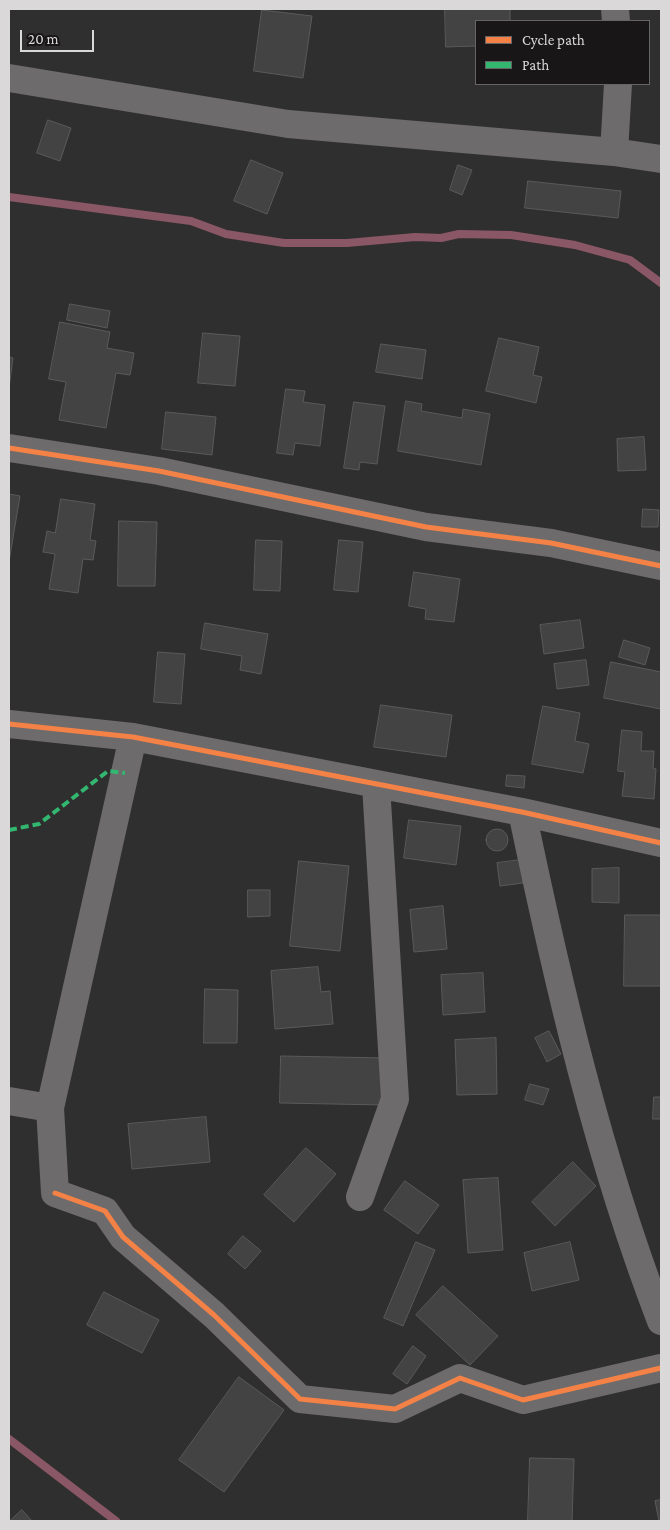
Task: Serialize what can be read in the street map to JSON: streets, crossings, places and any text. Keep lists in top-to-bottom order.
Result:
{
  "legend": ["Cycle path", "Path"],
  "scale_bar": "20 m"
}
